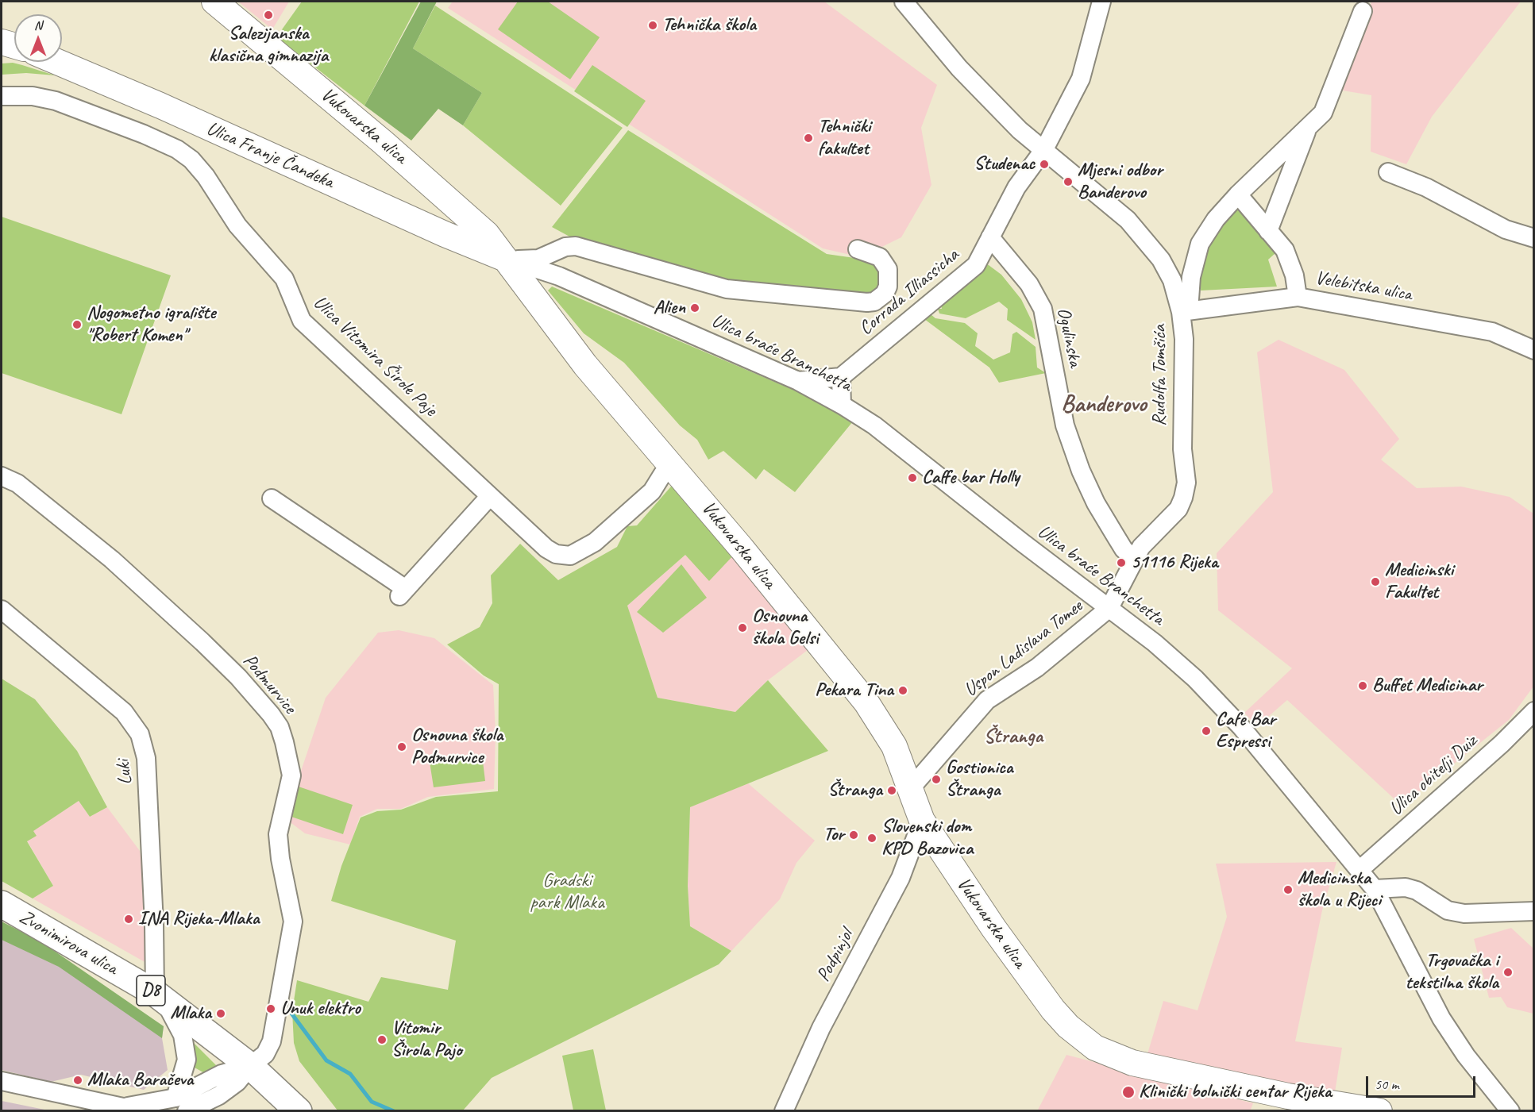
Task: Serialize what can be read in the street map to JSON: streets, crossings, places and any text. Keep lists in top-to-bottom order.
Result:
{
  "streets": {
    "main road": [
      "Vukovarska ulica",
      "Ulica Franje Čandeka",
      "Zvonimirova ulica",
      "D8"
    ],
    "street": [
      "Velebitska ulica",
      "Corrada Illiassicha",
      "Ogulinska",
      "Ulica braće Branchetta",
      "Ulica Vitomira Širole Paje",
      "Rudolfa Tomšića",
      "Uspon Ladislava Tomee",
      "Podmurvice",
      "Luki",
      "Ulica obitelji Duiz",
      "Podpinjol"
    ]
  },
  "crossings": [
    ["Vukovarska ulica", "Ulica Franje Čandeka"],
    ["Vukovarska ulica", "Ulica braće Branchetta"],
    ["Vukovarska ulica", "Ulica Vitomira Širole Paje"],
    ["Vukovarska ulica", "Uspon Ladislava Tomee"],
    ["Vukovarska ulica", "Podpinjol"],
    ["Ulica Franje Čandeka", "Ulica braće Branchetta"],
    ["Velebitska ulica", "Rudolfa Tomšića"],
    ["Corrada Illiassicha", "Ogulinska"],
    ["Corrada Illiassicha", "Rudolfa Tomšića"],
    ["Ogulinska", "Rudolfa Tomšića"],
    ["Ulica braće Branchetta", "Rudolfa Tomšića"],
    ["Ulica braće Branchetta", "Uspon Ladislava Tomee"],
    ["Ulica braće Branchetta", "Ulica obitelji Duiz"],
    ["Rudolfa Tomšića", "Uspon Ladislava Tomee"],
    ["Podmurvice", "Zvonimirova ulica"],
    ["Podmurvice", "D8"],
    ["Luki", "Zvonimirova ulica"],
    ["Zvonimirova ulica", "D8"]
  ],
  "districts": ["Banderovo", "Štranga"],
  "parks": ["Gradski park Mlaka"],
  "places": [
    "Salezijanska klasična gimnazija",
    "Tehnička škola",
    "Tehnički fakultet",
    "Studenac",
    "Mjesni odbor Banderovo",
    "Alien",
    "Nogometno igralište \"Robert Komen\"",
    "Caffe bar Holly",
    "51116 Rijeka",
    "Medicinski Fakultet",
    "Osnovna škola Gelsi",
    "Buffet Medicinar",
    "Pekara Tina",
    "Cafe Bar Espressi",
    "Osnovna škola Podmurvice",
    "Gostionica Štranga",
    "Štranga",
    "Tor",
    "Slovenski dom KPD Bazovica",
    "Medicinska škola u Rijeci",
    "INA Rijeka-Mlaka",
    "Trgovačka i tekstilna škola",
    "Unuk elektro",
    "Mlaka",
    "Vitomir Širola Pajo",
    "Mlaka Baračeva",
    "Klinički bolnički centar Rijeka"
  ],
  "scale_bar": "50 m",
  "north": "top"
}
